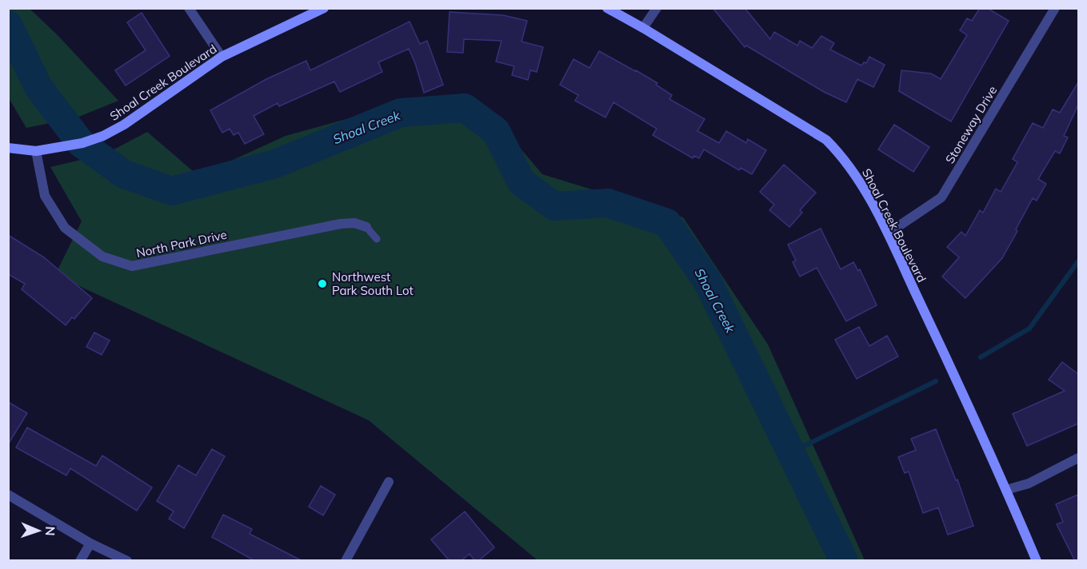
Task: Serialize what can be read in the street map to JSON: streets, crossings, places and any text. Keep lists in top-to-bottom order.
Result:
{
  "streets": {
    "street": ["Shoal Creek Boulevard", "Stoneway Drive", "North Park Drive"]
  },
  "crossings": [
    ["Shoal Creek Boulevard", "Stoneway Drive"],
    ["Shoal Creek Boulevard", "North Park Drive"]
  ],
  "water": ["Shoal Creek"],
  "places": ["Northwest Park South Lot"],
  "north": "right"
}
